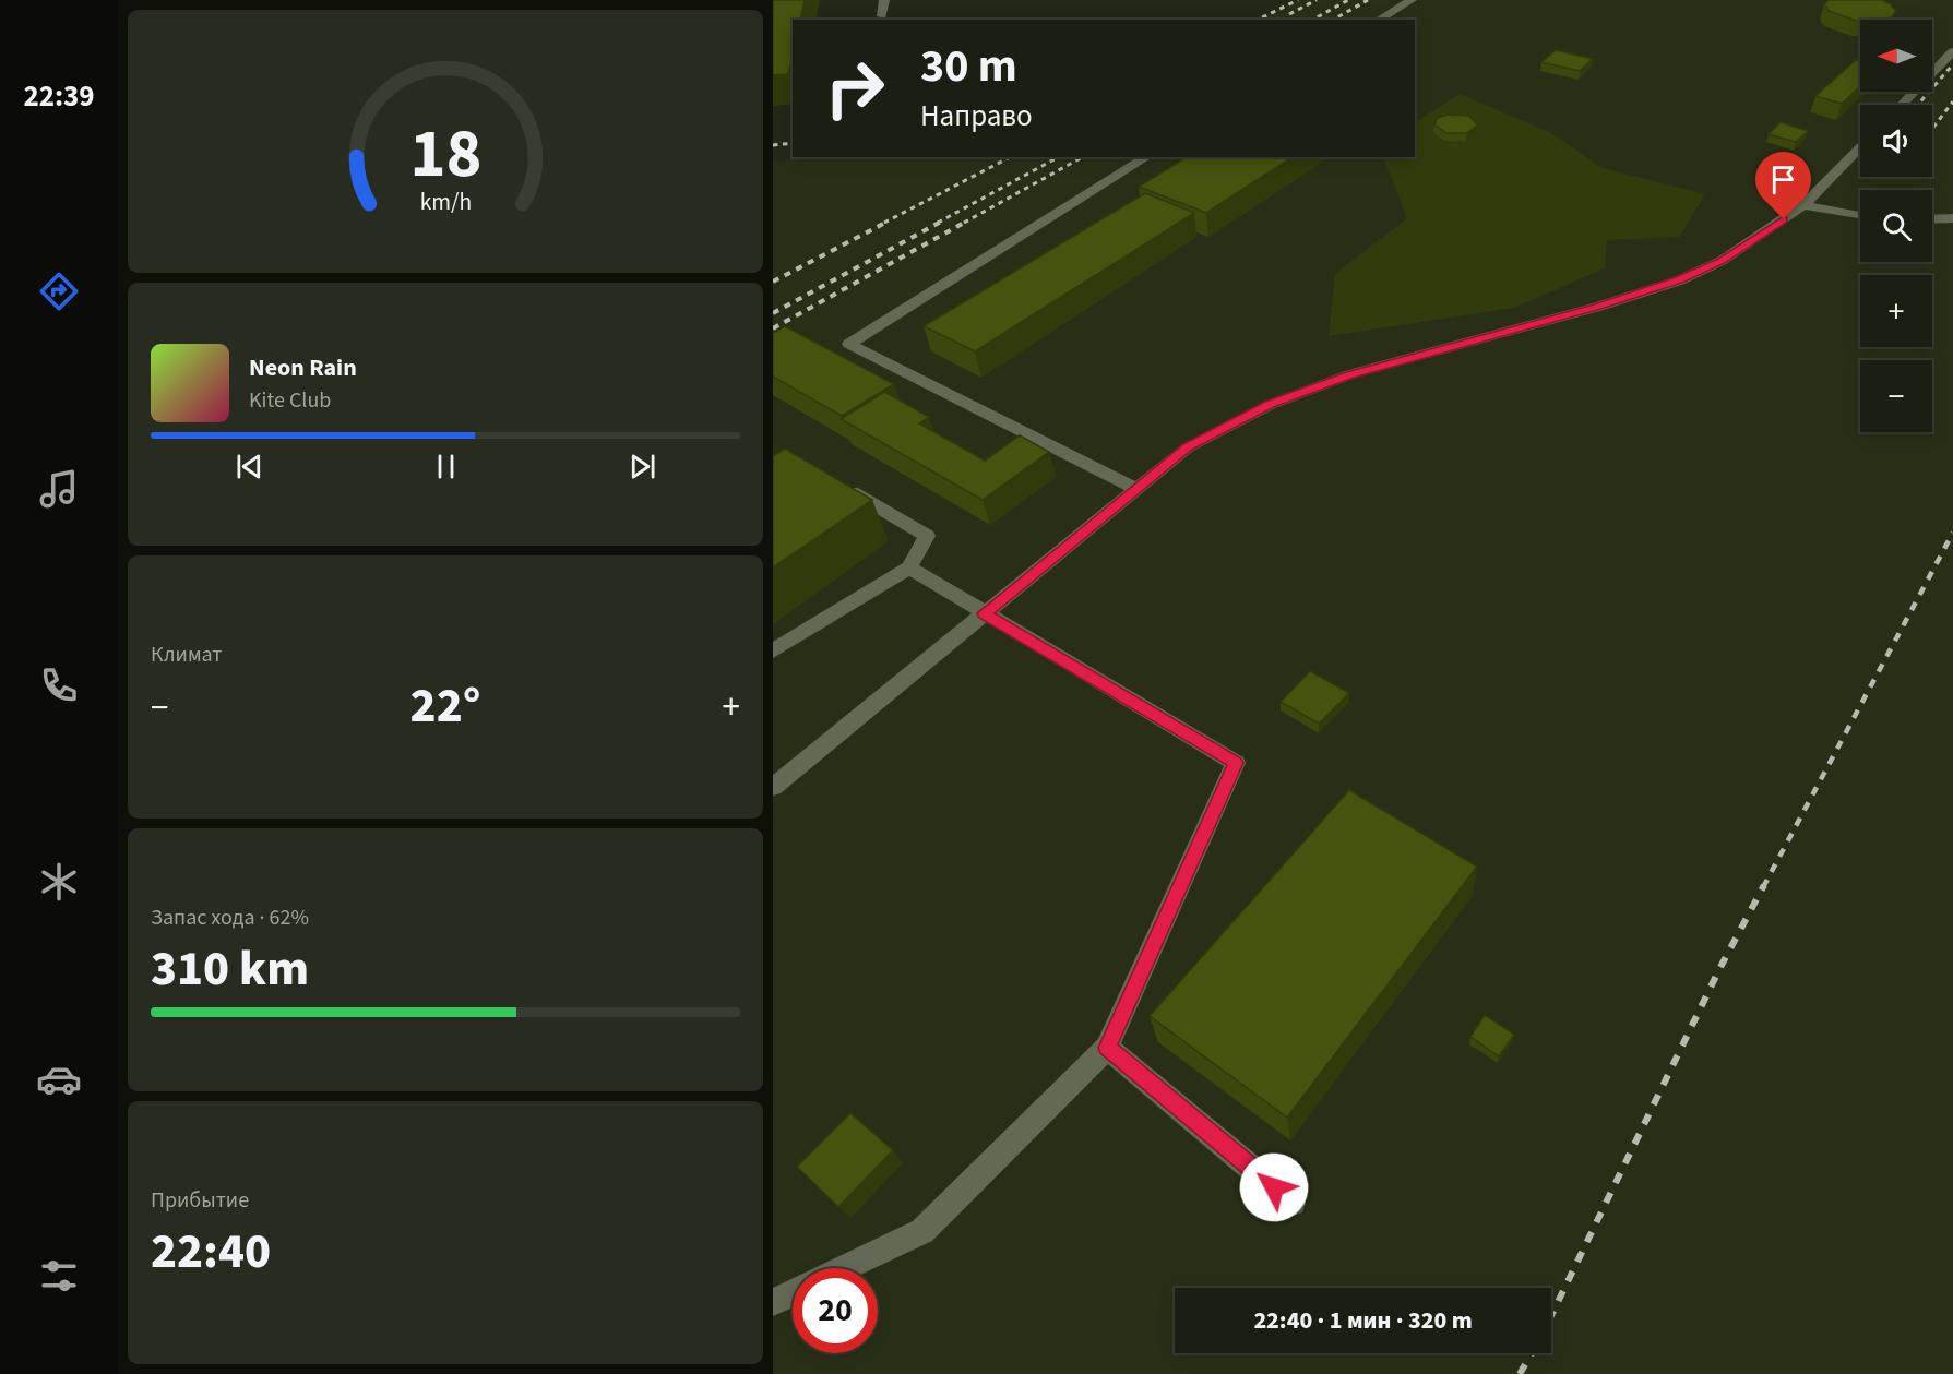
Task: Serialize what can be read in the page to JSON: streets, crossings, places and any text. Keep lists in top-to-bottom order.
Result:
{
  "north": "left",
  "page": {
    "tabs": "22:39",
    "map_buttons": ["+", "−"],
    "turn": ["30 m", "Направо"],
    "song": ["Neon Rain", "Kite Club"],
    "tile": [
      "Климат",
      ["Запас хода · 62%", "310 km"],
      ["Прибытие", "22:40"]
    ],
    "heat": ["−", "22°", "+"],
    "limit": "20",
    "trip": "22:40 · 1 мин · 320 m",
    "gauge": ["18", "km/h"]
  }
}
